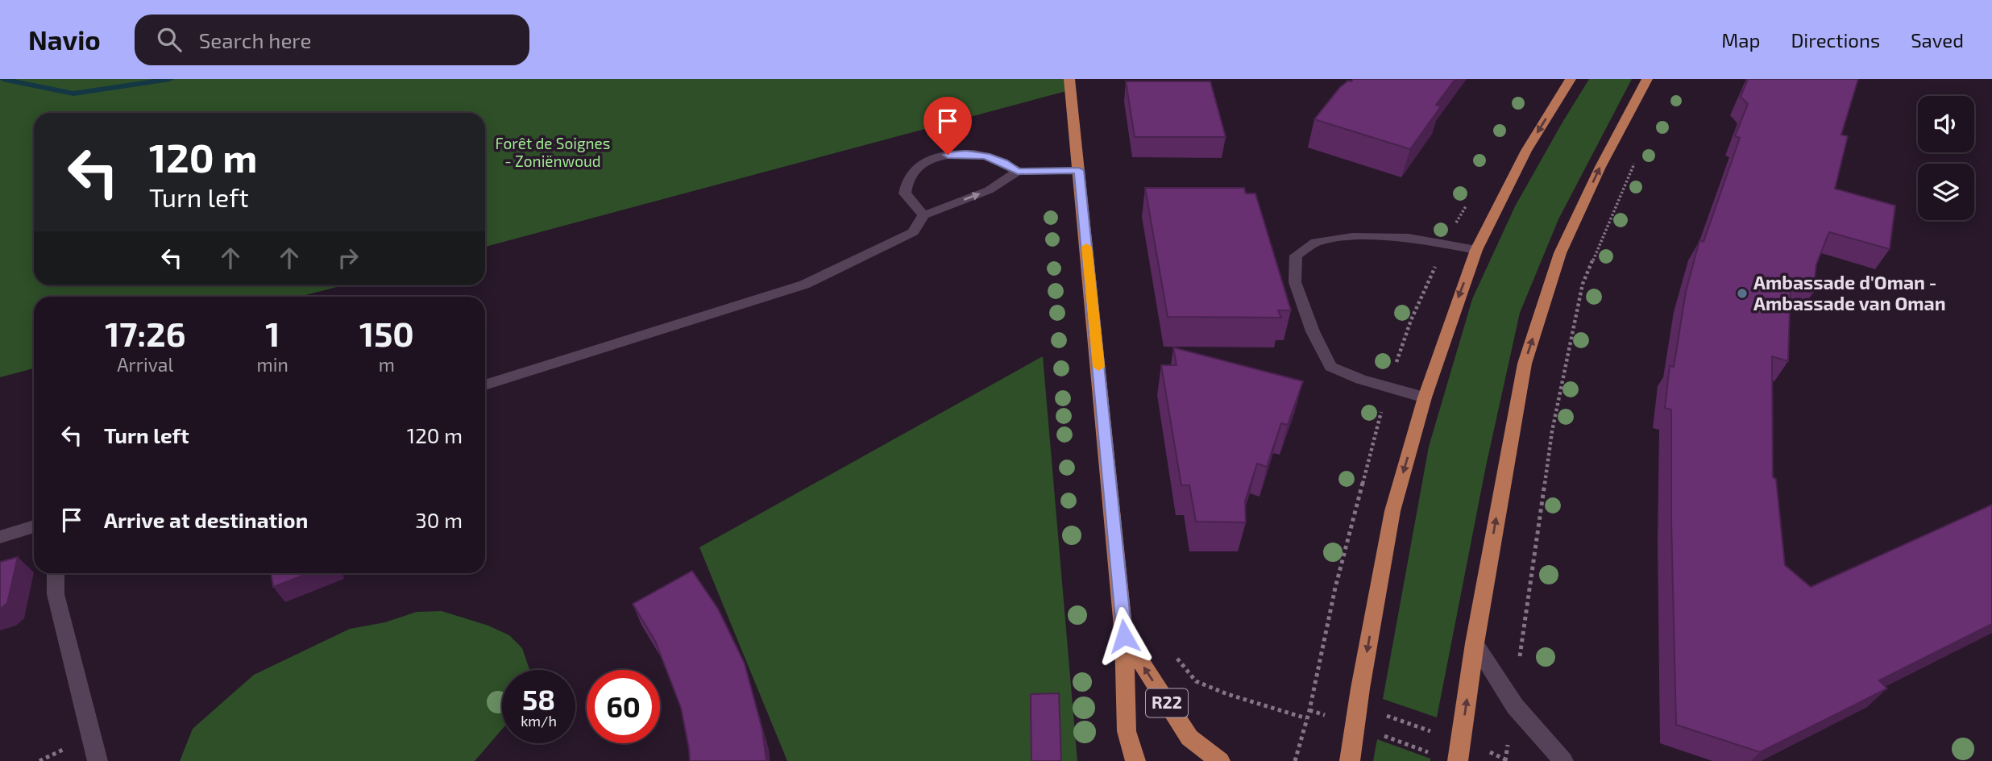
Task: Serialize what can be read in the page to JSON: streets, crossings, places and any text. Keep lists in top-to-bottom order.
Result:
{
  "streets": {
    "main road": ["R22"]
  },
  "parks": ["Forêt de Soignes - Zoniënwoud"],
  "places": ["Ambassade d'Oman - Ambassade van Oman"],
  "page": {
    "header": "Navio",
    "search": "Search here",
    "nav": ["Map", "Directions", "Saved"],
    "turn": ["120 m", "Turn left"],
    "eta": [
      "17:26",
      "Arrival",
      "1",
      "min",
      "150",
      "m"
    ],
    "list": [
      {
        "name": "Turn left",
        "value": "120 m"
      },
      {
        "name": "Arrive at destination",
        "value": "30 m"
      }
    ],
    "speed": "58 km/h",
    "limit": "60"
  }
}
